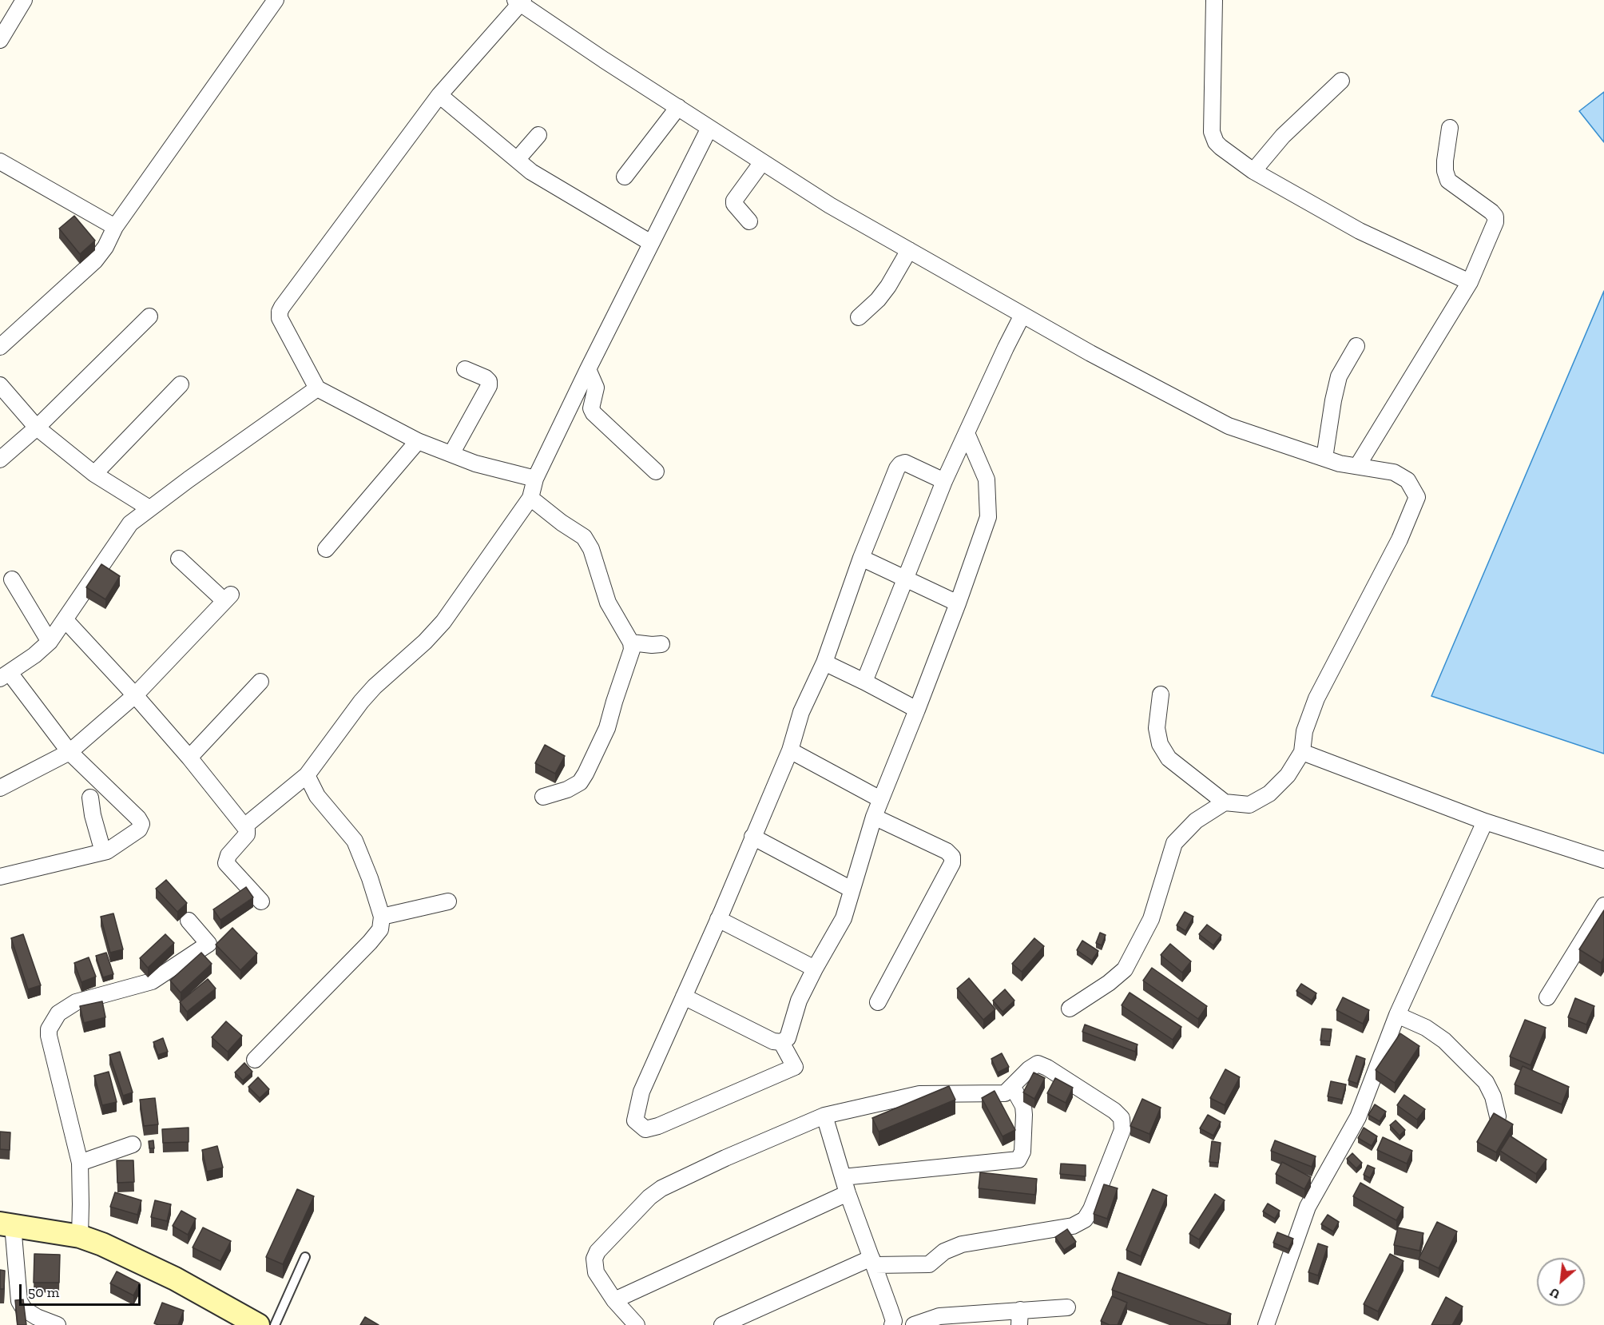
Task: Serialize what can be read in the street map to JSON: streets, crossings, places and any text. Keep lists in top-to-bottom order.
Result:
{
  "scale_bar": "50 m",
  "north": "bottom left"
}
